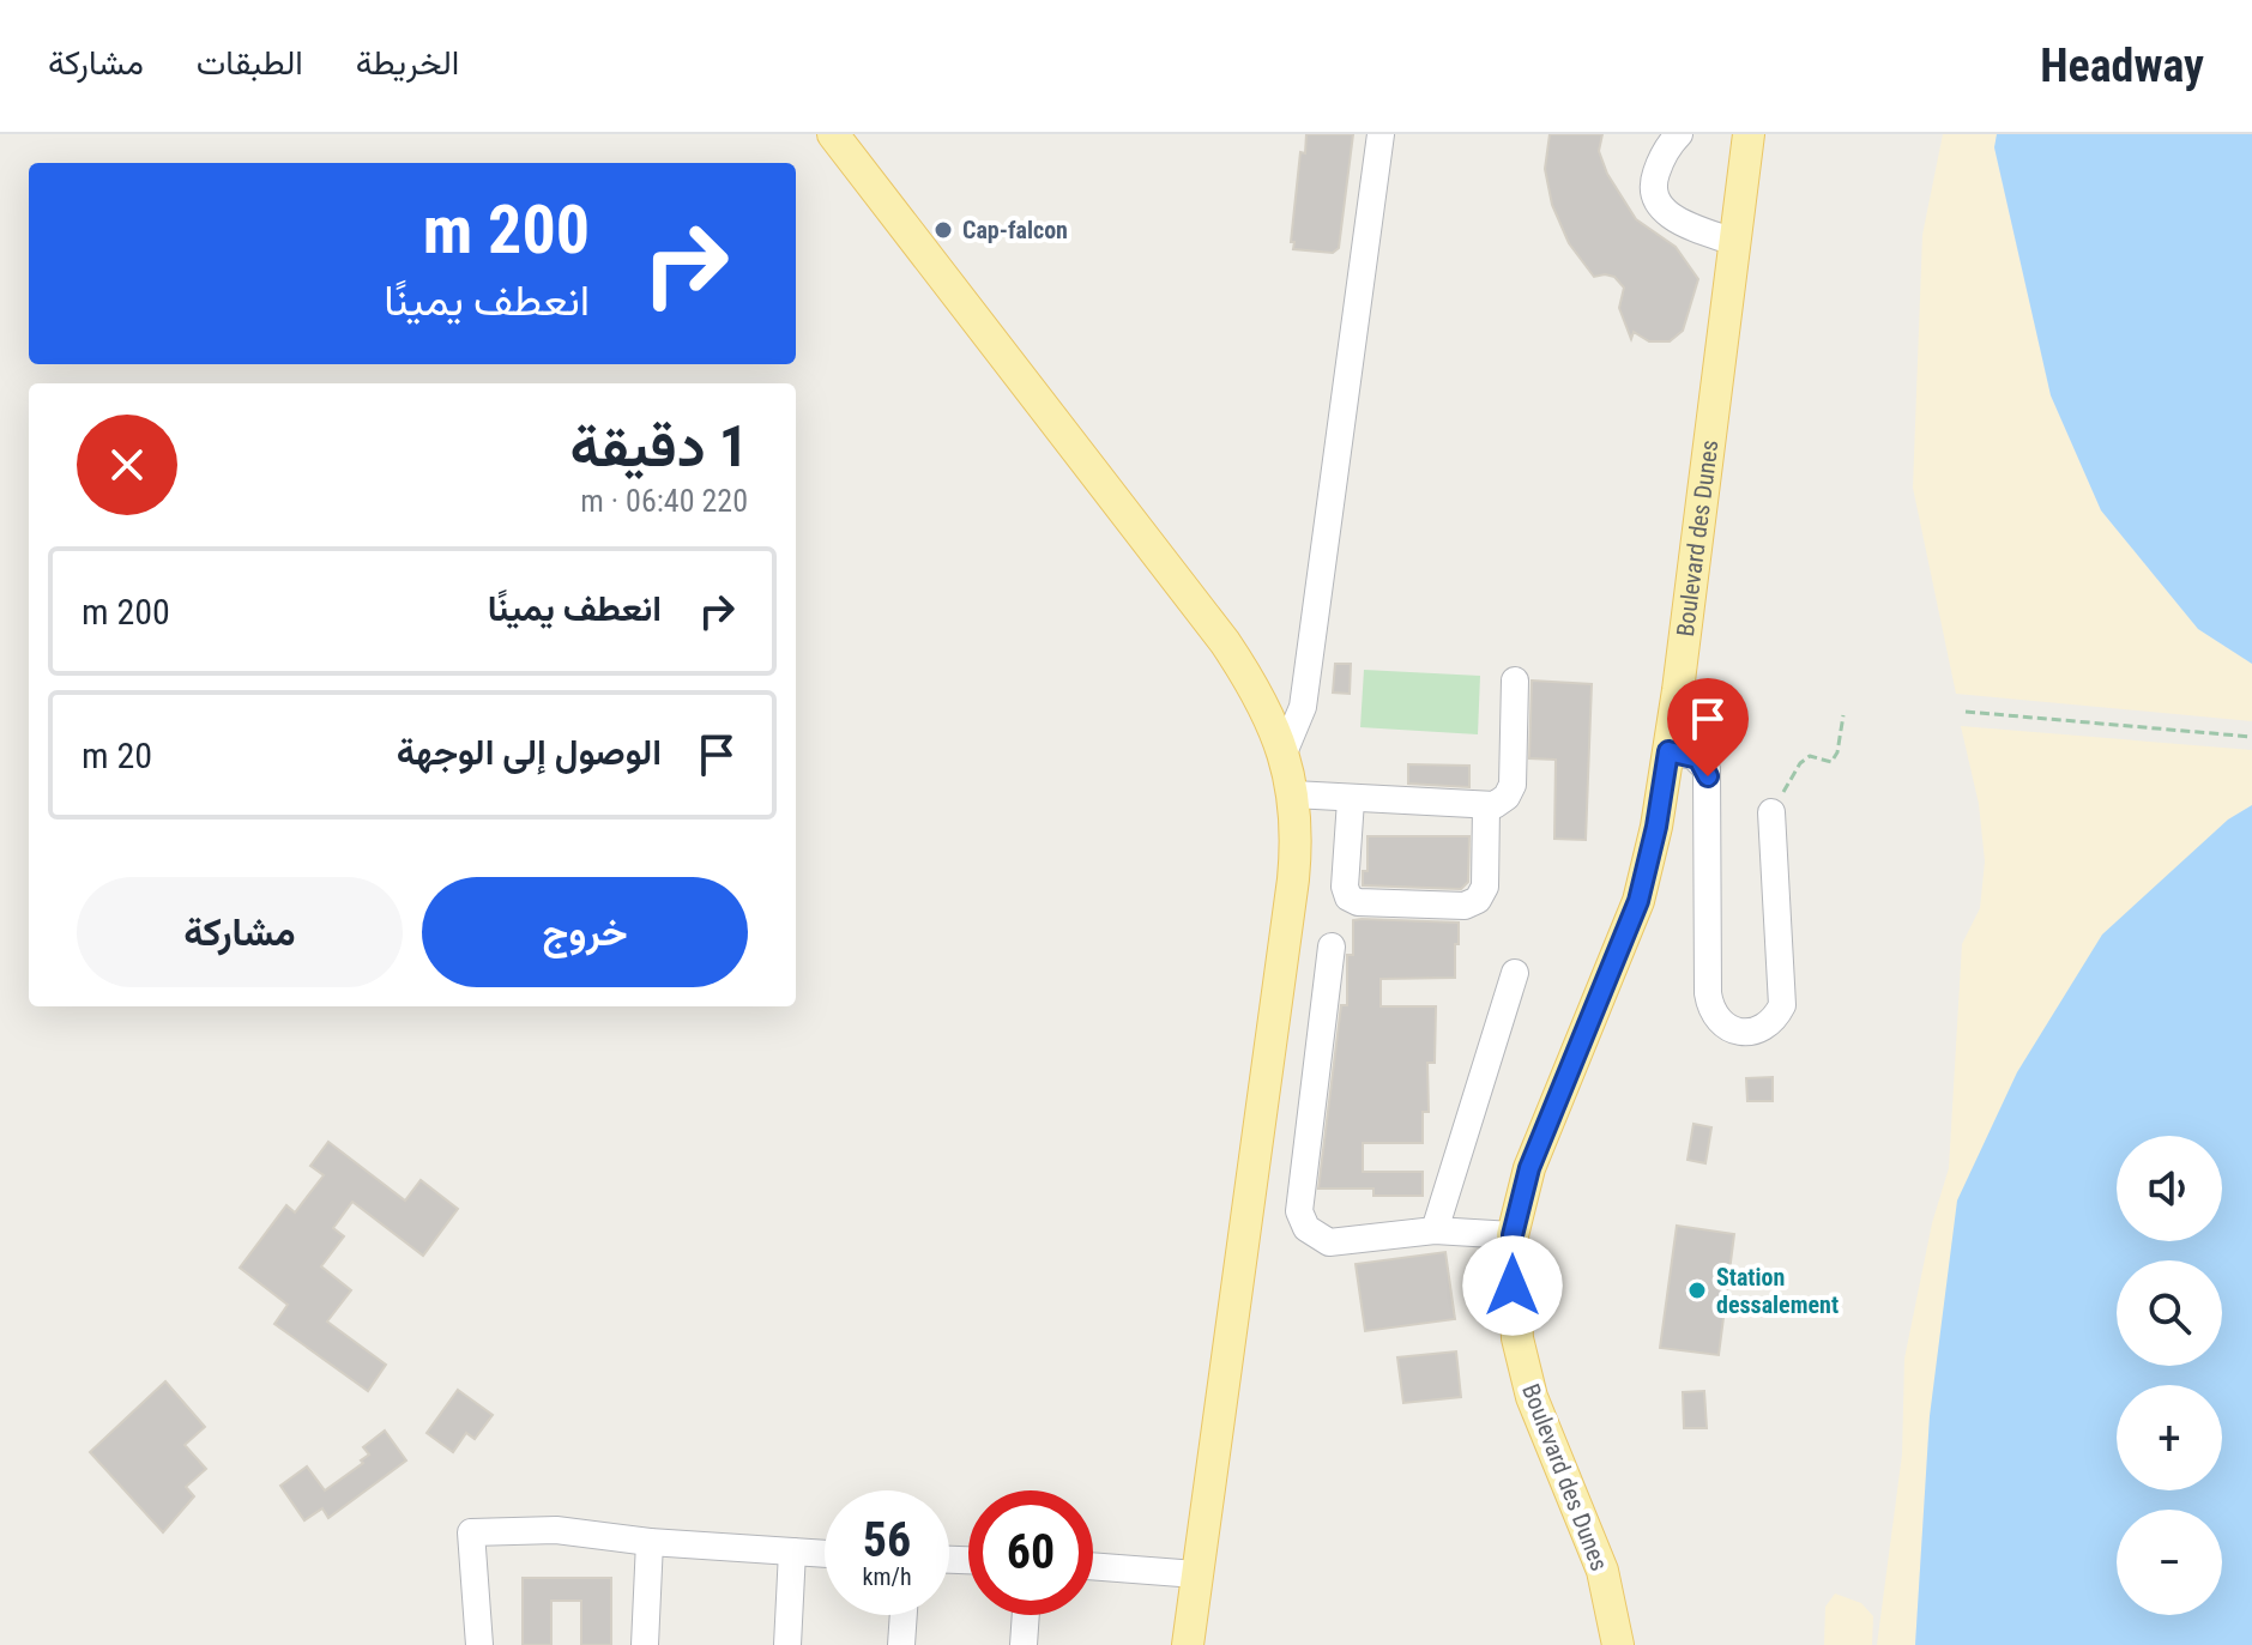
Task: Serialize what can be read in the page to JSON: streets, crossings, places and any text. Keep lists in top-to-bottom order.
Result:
{
  "streets": {
    "main road": ["Boulevard des Dunes"]
  },
  "places": ["Cap-falcon", "Station dessalement"],
  "page": {
    "header": "Headway",
    "nav": ["الخريطة", "الطبقات", "مشاركة"],
    "turn": ["200 m", "انعطف يمينًا"],
    "heading": ["1 دقيقة", "220 m · 06:40"],
    "list": [
      {
        "name": "انعطف يمينًا",
        "value": "200 m"
      },
      {
        "name": "الوصول إلى الوجهة",
        "value": "20 m"
      }
    ],
    "buttons": ["خروج", "مشاركة"],
    "map_buttons": ["+", "−"],
    "speed": "56 km/h",
    "limit": "60"
  }
}
